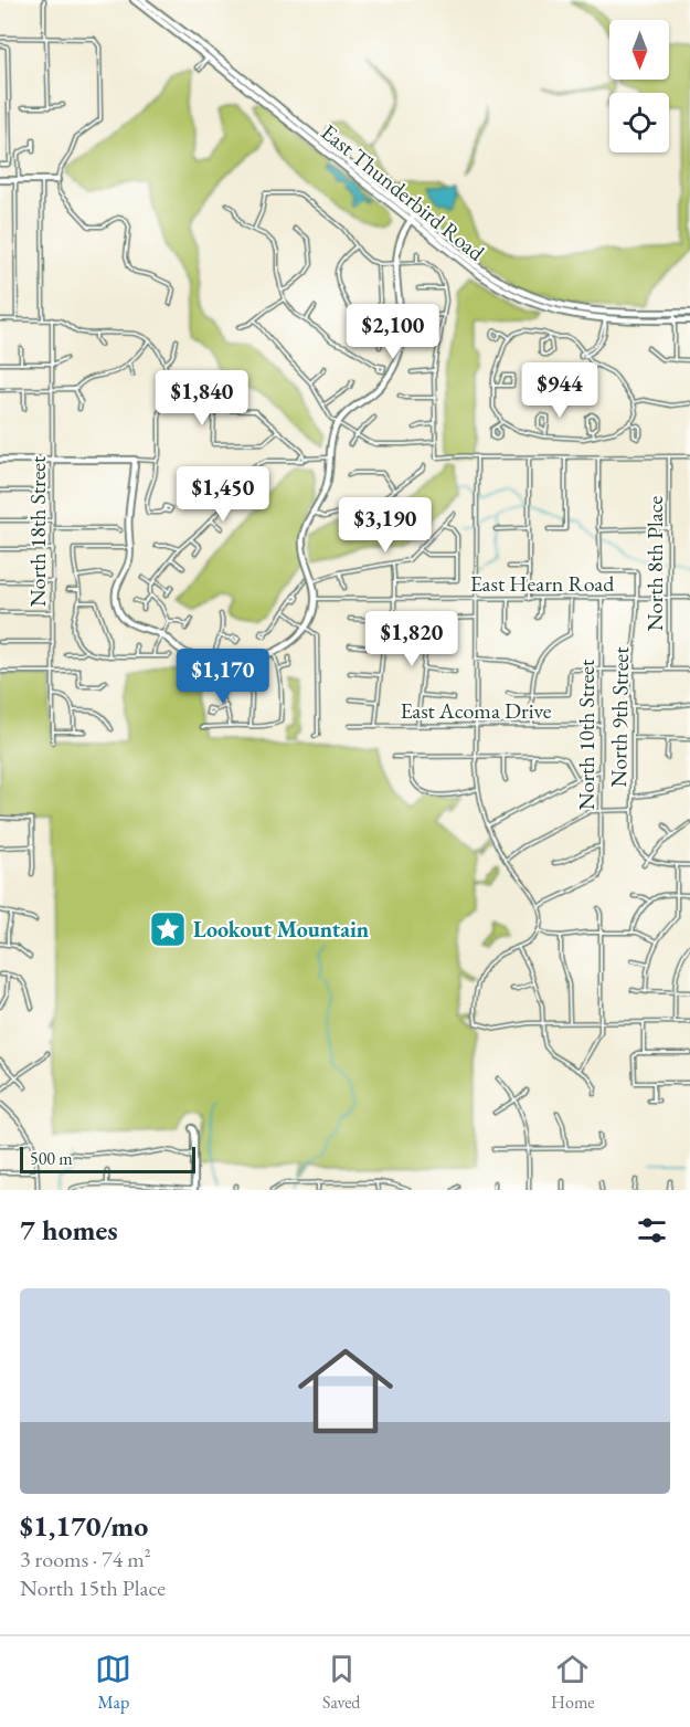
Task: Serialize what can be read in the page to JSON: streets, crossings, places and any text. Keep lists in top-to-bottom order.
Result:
{
  "streets": {
    "street": [
      "East Thunderbird Road",
      "North 18th Street",
      "North 8th Place",
      "East Hearn Road",
      "East Acoma Drive",
      "North 9th Street",
      "North 10th Street"
    ]
  },
  "crossings": [
    ["North 8th Place", "East Hearn Road"],
    ["East Hearn Road", "North 9th Street"],
    ["East Hearn Road", "North 10th Street"],
    ["East Acoma Drive", "North 10th Street"]
  ],
  "places": {
    "place": ["Lookout Mountain"]
  },
  "scale_bar": "500 m",
  "north": "bottom",
  "page": {
    "price": [
      "$2,100",
      "$944",
      "$1,840",
      "$1,450",
      "$3,190",
      "$1,820",
      "$1,170"
    ],
    "scale": "500 m",
    "heading": "7 homes",
    "list": [
      {
        "name": "$1,170/mo",
        "note": "3 rooms · 74 m² · North 15th Place"
      }
    ],
    "tabs": ["Map", "Saved", "Home"]
  }
}
